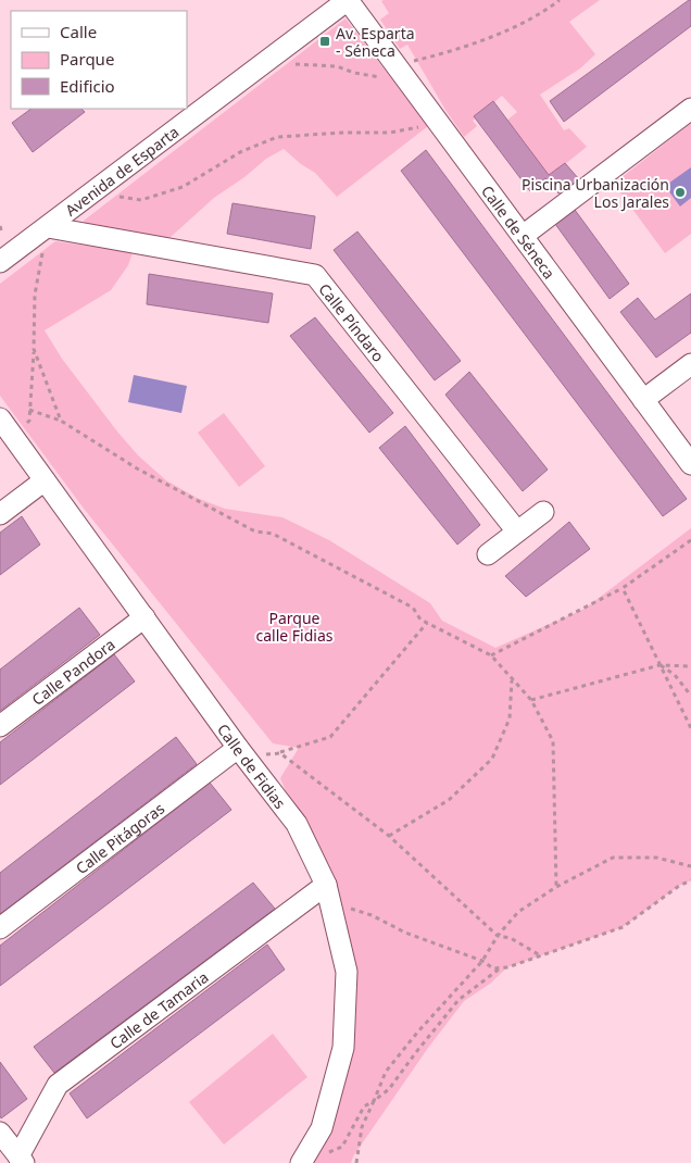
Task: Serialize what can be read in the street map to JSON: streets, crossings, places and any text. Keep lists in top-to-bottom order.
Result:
{
  "streets": {
    "street": [
      "Avenida de Esparta",
      "Calle de Séneca",
      "Calle Píndaro",
      "Calle Pandora",
      "Calle de Fidias",
      "Calle Pitágoras",
      "Calle de Tamaria"
    ]
  },
  "crossings": [
    ["Avenida de Esparta", "Calle de Séneca"],
    ["Avenida de Esparta", "Calle Píndaro"],
    ["Calle Pandora", "Calle de Fidias"],
    ["Calle de Fidias", "Calle Pitágoras"],
    ["Calle de Fidias", "Calle de Tamaria"]
  ],
  "parks": ["Parque calle Fidias"],
  "places": {
    "transit": ["Av. Esparta - Séneca"],
    "other": ["Piscina Urbanización Los Jarales"]
  },
  "legend": ["Calle", "Parque", "Edificio"]
}
